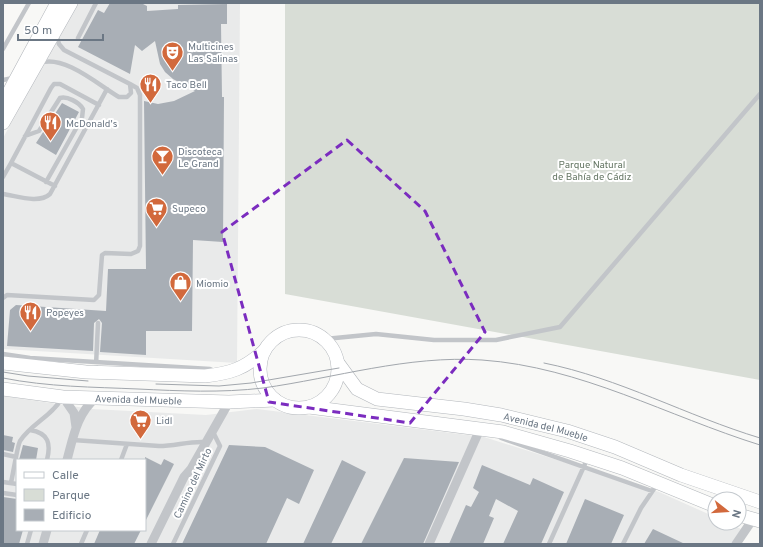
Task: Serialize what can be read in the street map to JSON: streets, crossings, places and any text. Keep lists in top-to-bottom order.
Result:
{
  "streets": {
    "main road": ["Avenida del Mueble"],
    "lane": ["Camino del Mirto"]
  },
  "parks": ["Parque Natural de Bahía de Cádiz"],
  "places": {
    "theatre": ["Multicines Las Salinas"],
    "restaurant": ["Taco Bell", "McDonald's", "Popeyes"],
    "bar": ["Discoteca Le Grand"],
    "supermarket": ["Supeco", "Lidl"],
    "shop": ["Miomio"]
  },
  "legend": ["Calle", "Parque", "Edificio"],
  "scale_bar": "50 m",
  "north": "right"
}
